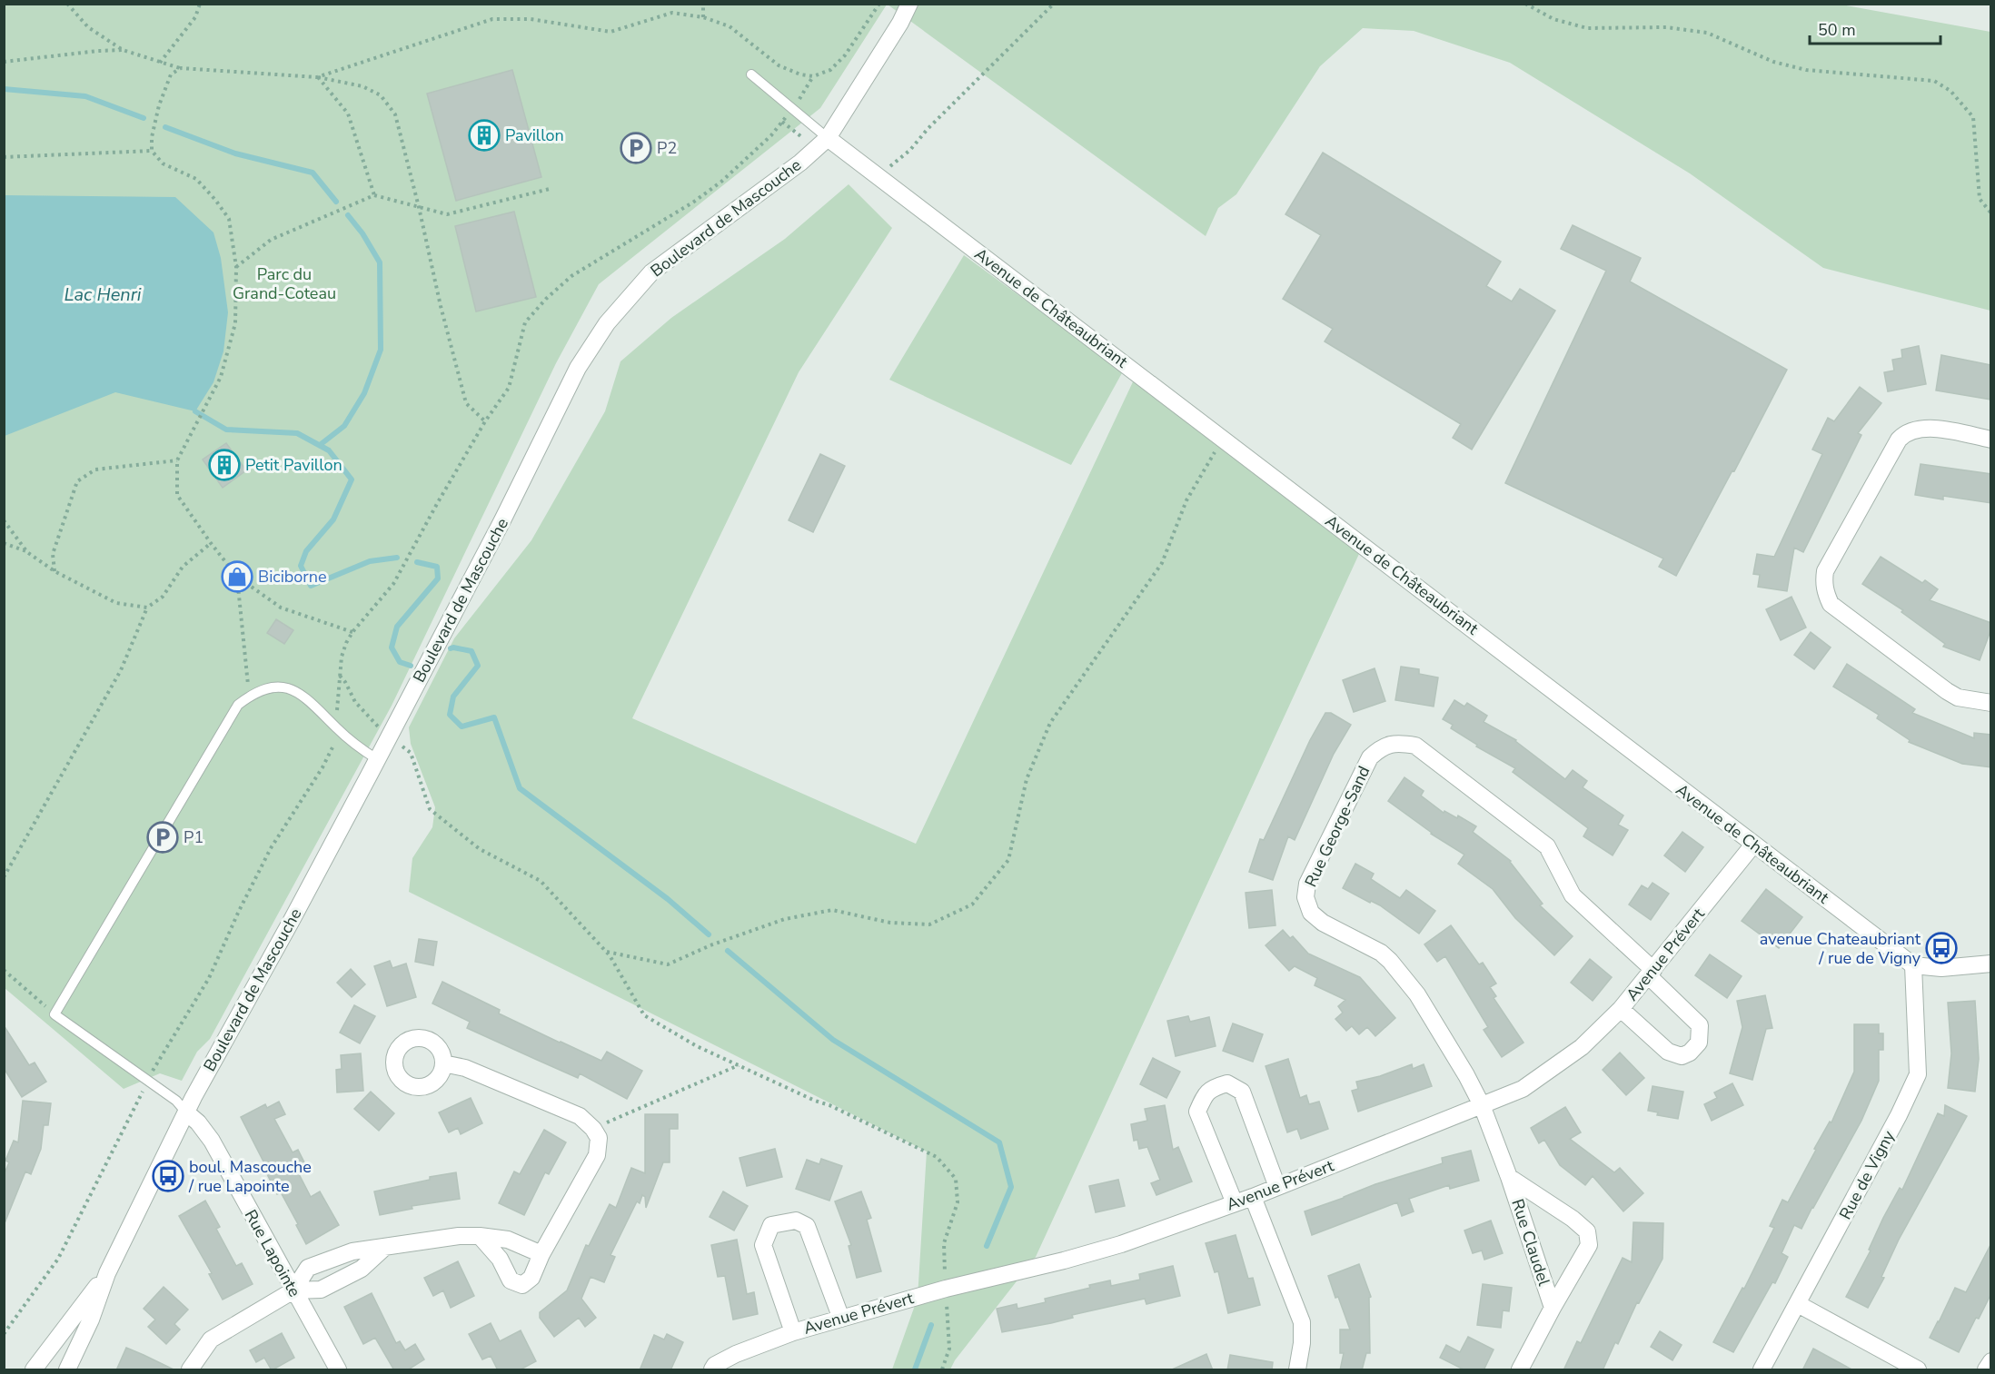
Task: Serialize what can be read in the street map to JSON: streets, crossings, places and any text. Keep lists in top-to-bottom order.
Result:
{
  "streets": {
    "street": [
      "Boulevard de Mascouche",
      "Avenue de Châteaubriant",
      "Rue George-Sand",
      "Avenue Prévert",
      "Rue de Vigny",
      "Rue Claudel",
      "Rue Lapointe"
    ]
  },
  "crossings": [
    ["Boulevard de Mascouche", "Avenue de Châteaubriant"],
    ["Boulevard de Mascouche", "Rue Lapointe"],
    ["Avenue de Châteaubriant", "Avenue Prévert"],
    ["Avenue de Châteaubriant", "Rue de Vigny"],
    ["Rue George-Sand", "Avenue Prévert"],
    ["Rue George-Sand", "Rue Claudel"],
    ["Avenue Prévert", "Rue Claudel"]
  ],
  "water": ["Lac Henri"],
  "parks": ["Parc du Grand-Coteau"],
  "places": {
    "building": ["Pavillon", "Petit Pavillon"],
    "parking": ["P2", "P1"],
    "shop": ["Biciborne"],
    "bus stop": ["avenue Chateaubriant / rue de Vigny", "boul. Mascouche / rue Lapointe"]
  },
  "scale_bar": "50 m"
}
